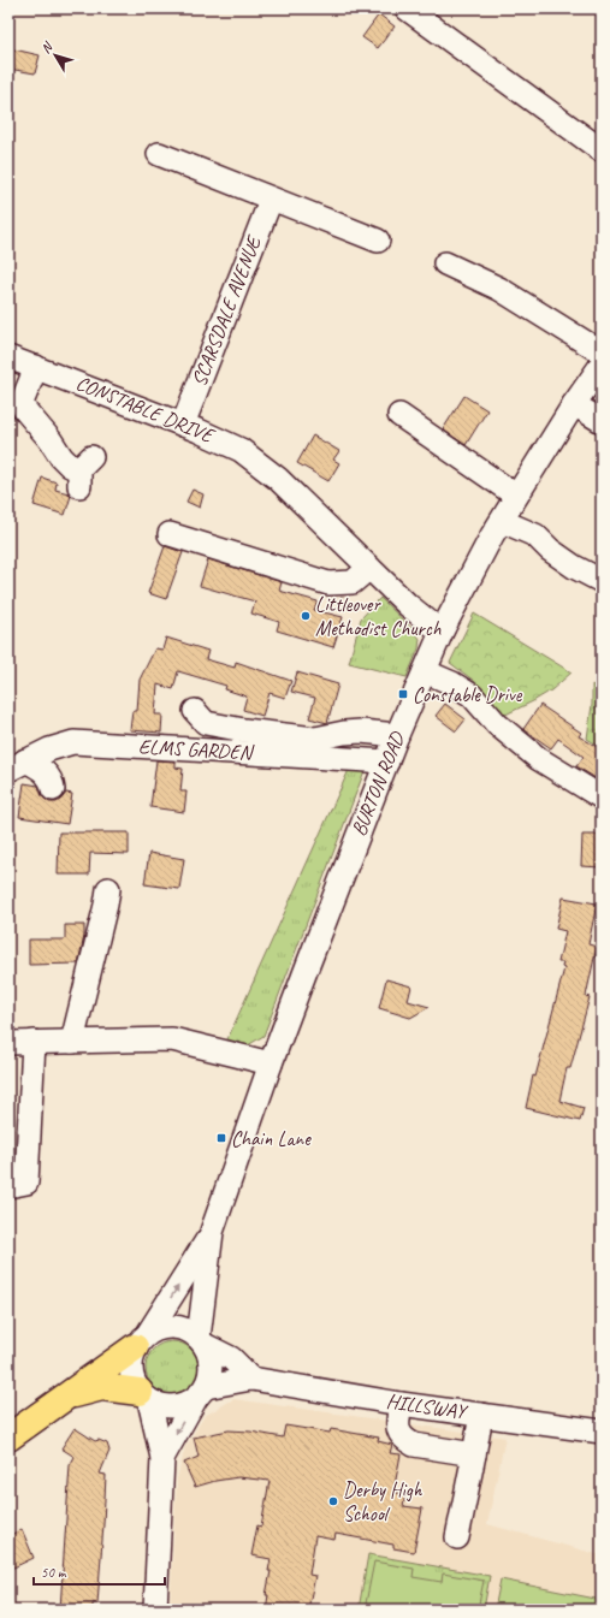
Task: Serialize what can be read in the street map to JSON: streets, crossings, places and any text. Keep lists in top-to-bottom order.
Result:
{
  "streets": {
    "street": [
      "SCARSDALE AVENUE",
      "CONSTABLE DRIVE",
      "ELMS GARDEN",
      "BURTON ROAD",
      "HILLSWAY"
    ]
  },
  "crossings": [
    ["SCARSDALE AVENUE", "CONSTABLE DRIVE"],
    ["CONSTABLE DRIVE", "BURTON ROAD"],
    ["ELMS GARDEN", "BURTON ROAD"],
    ["BURTON ROAD", "HILLSWAY"]
  ],
  "places": {
    "other": ["Littleover Methodist Church", "Derby High School"],
    "transit": ["Constable Drive", "Chain Lane"]
  },
  "scale_bar": "50 m",
  "north": "top left"
}
